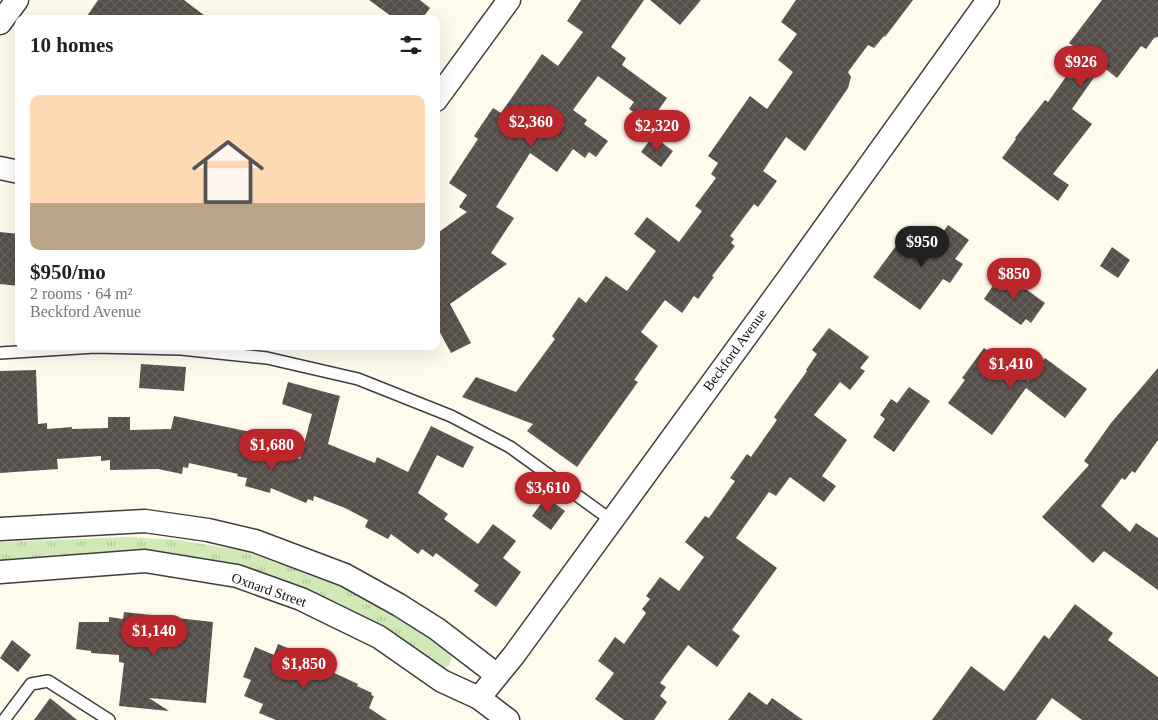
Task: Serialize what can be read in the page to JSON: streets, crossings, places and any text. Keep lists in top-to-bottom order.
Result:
{
  "streets": {
    "street": ["Beckford Avenue", "Oxnard Street"]
  },
  "crossings": [
    ["Beckford Avenue", "Oxnard Street"]
  ],
  "page": {
    "heading": "10 homes",
    "price": [
      "$926",
      "$2,360",
      "$2,320",
      "$950",
      "$850",
      "$1,410",
      "$1,680",
      "$3,610",
      "$1,140",
      "$1,850"
    ],
    "list": [
      {
        "name": "$950/mo",
        "note": "2 rooms · 64 m² · Beckford Avenue"
      }
    ]
  }
}
